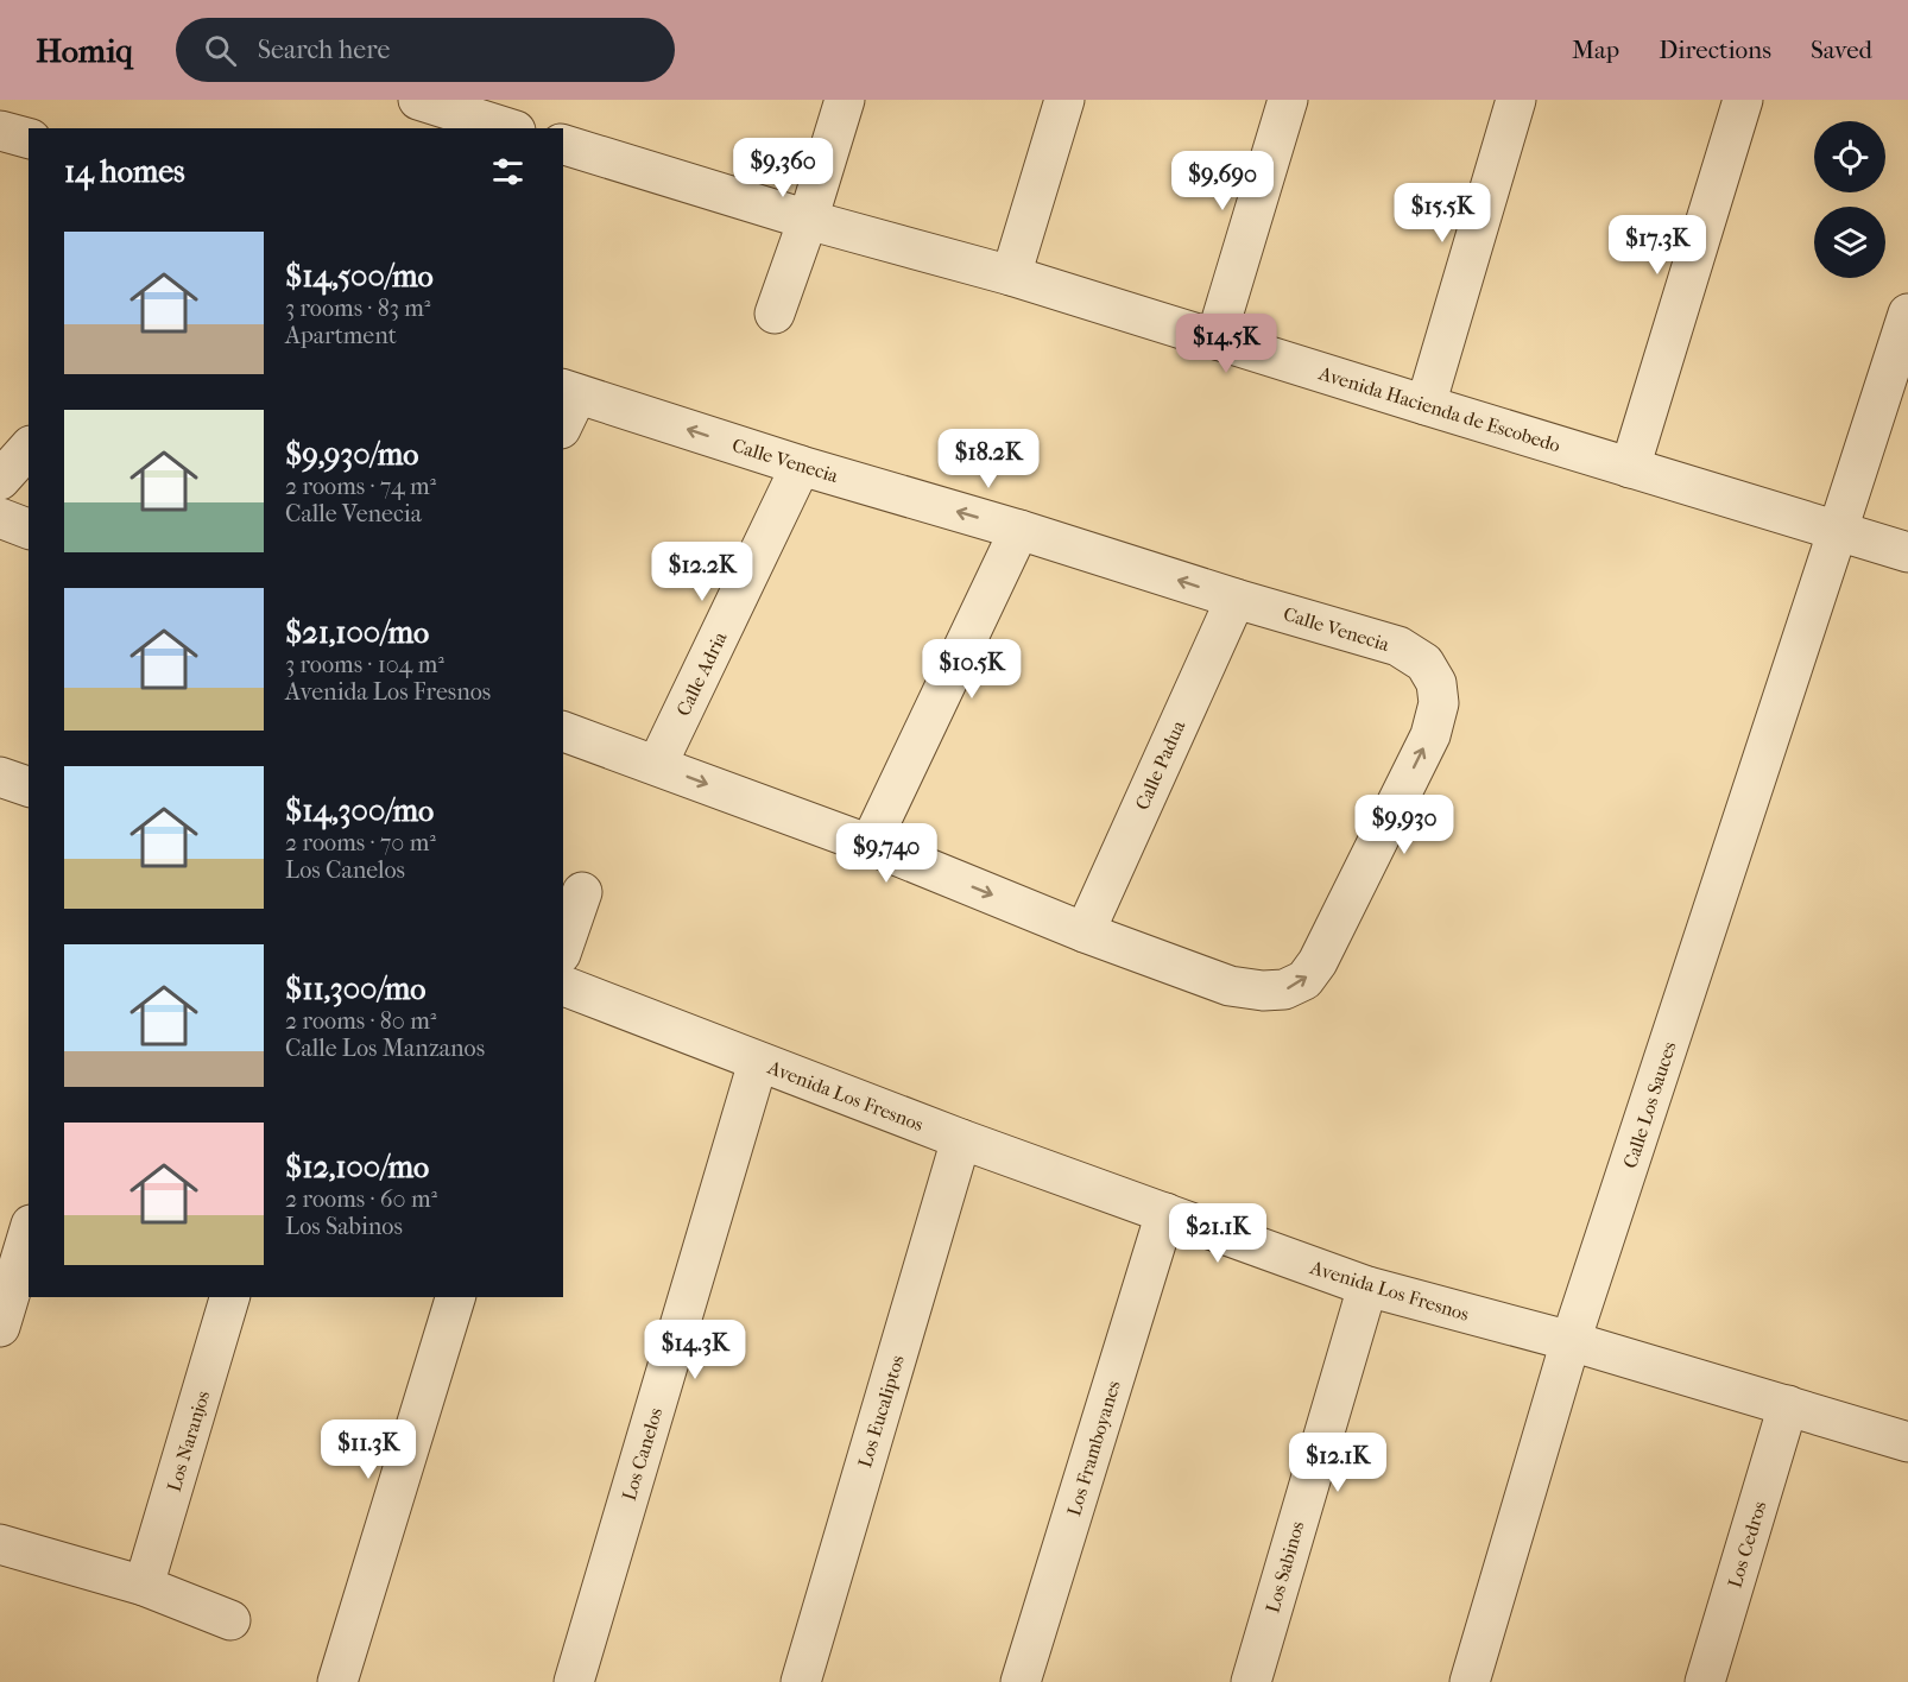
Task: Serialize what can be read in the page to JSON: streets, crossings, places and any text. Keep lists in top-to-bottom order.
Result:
{
  "streets": {
    "street": [
      "Avenida Hacienda de Escobedo",
      "Calle Venecia",
      "Calle Adria",
      "Calle Padua",
      "Avenida Los Fresnos",
      "Calle Los Sauces",
      "Los Eucaliptos",
      "Los Naranjos",
      "Los Framboyanes",
      "Los Canelos",
      "Los Cedros",
      "Los Sabinos"
    ]
  },
  "crossings": [
    ["Avenida Hacienda de Escobedo", "Calle Los Sauces"],
    ["Calle Venecia", "Calle Adria"],
    ["Calle Venecia", "Calle Padua"],
    ["Avenida Los Fresnos", "Calle Los Sauces"],
    ["Avenida Los Fresnos", "Los Eucaliptos"],
    ["Avenida Los Fresnos", "Los Framboyanes"],
    ["Avenida Los Fresnos", "Los Canelos"],
    ["Avenida Los Fresnos", "Los Cedros"],
    ["Avenida Los Fresnos", "Los Sabinos"]
  ],
  "page": {
    "header": "Homiq",
    "search": "Search here",
    "nav": ["Map", "Directions", "Saved"],
    "heading": "14 homes",
    "price": [
      "$9,360",
      "$9,690",
      "$15.5K",
      "$17.3K",
      "$14.5K",
      "$18.2K",
      "$12.2K",
      "$10.5K",
      "$9,930",
      "$9,740",
      "$21.1K",
      "$14.3K",
      "$11.3K",
      "$12.1K"
    ],
    "list": [
      {
        "name": "$14,500/mo",
        "note": "3 rooms · 83 m² · Apartment"
      },
      {
        "name": "$9,930/mo",
        "note": "2 rooms · 74 m² · Calle Venecia"
      },
      {
        "name": "$21,100/mo",
        "note": "3 rooms · 104 m² · Avenida Los Fresnos"
      },
      {
        "name": "$14,300/mo",
        "note": "2 rooms · 70 m² · Los Canelos"
      },
      {
        "name": "$11,300/mo",
        "note": "2 rooms · 80 m² · Calle Los Manzanos"
      },
      {
        "name": "$12,100/mo",
        "note": "2 rooms · 60 m² · Los Sabinos"
      }
    ]
  }
}
